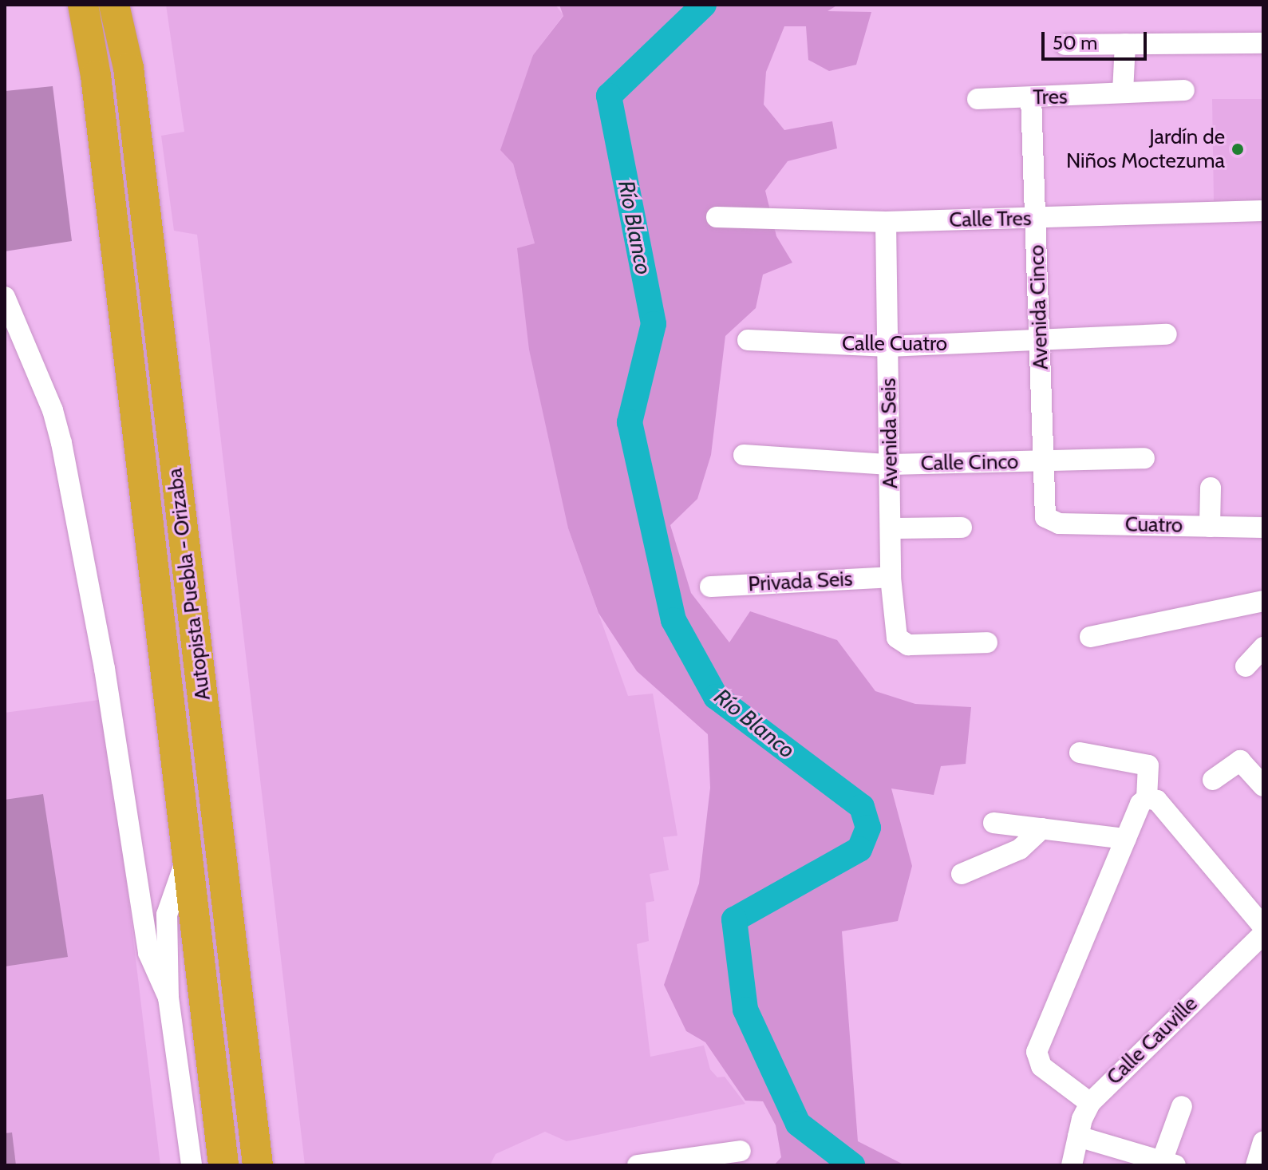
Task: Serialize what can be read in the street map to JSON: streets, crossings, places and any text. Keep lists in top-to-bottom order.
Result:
{
  "streets": {
    "highway": ["Autopista Puebla - Orizaba"],
    "street": [
      "Tres",
      "Calle Tres",
      "Avenida Cinco",
      "Calle Cuatro",
      "Avenida Seis",
      "Calle Cinco",
      "Cuatro",
      "Privada Seis",
      "Calle Cauville"
    ]
  },
  "crossings": [
    ["Tres", "Avenida Cinco"],
    ["Calle Tres", "Avenida Cinco"],
    ["Calle Tres", "Avenida Seis"],
    ["Avenida Cinco", "Calle Cuatro"],
    ["Avenida Cinco", "Calle Cinco"],
    ["Avenida Cinco", "Cuatro"],
    ["Calle Cuatro", "Avenida Seis"],
    ["Avenida Seis", "Calle Cinco"],
    ["Avenida Seis", "Privada Seis"]
  ],
  "water": ["Río Blanco"],
  "places": ["Jardín de Niños Moctezuma"],
  "scale_bar": "50 m"
}
